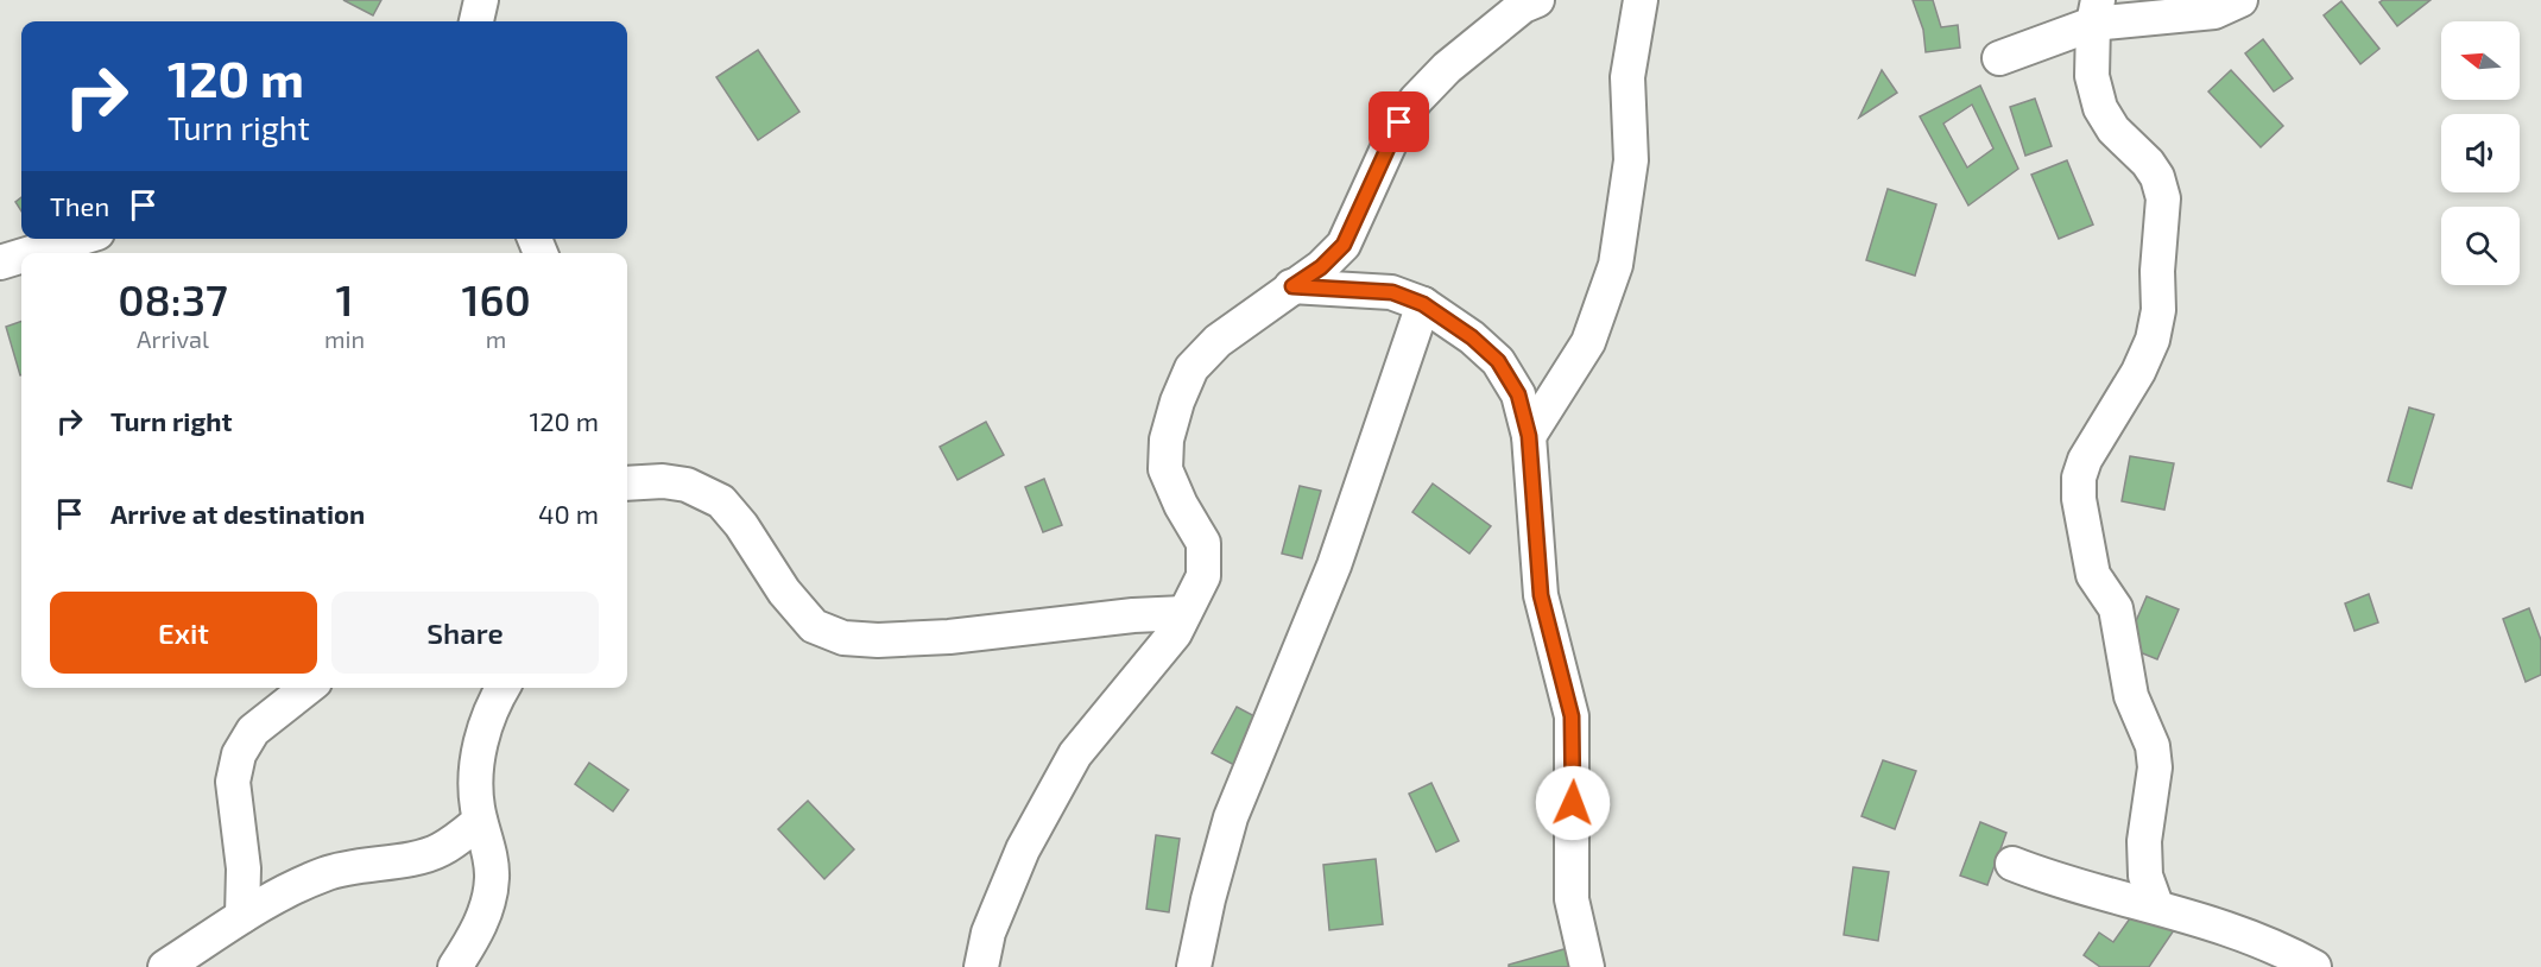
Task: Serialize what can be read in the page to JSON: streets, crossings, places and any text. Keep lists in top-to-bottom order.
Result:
{
  "north": "left",
  "page": {
    "turn": ["120 m", "Turn right"],
    "then": "Then",
    "eta": [
      "08:37",
      "Arrival",
      "1",
      "min",
      "160",
      "m"
    ],
    "list": [
      {
        "name": "Turn right",
        "value": "120 m"
      },
      {
        "name": "Arrive at destination",
        "value": "40 m"
      }
    ],
    "buttons": ["Exit", "Share"]
  }
}
